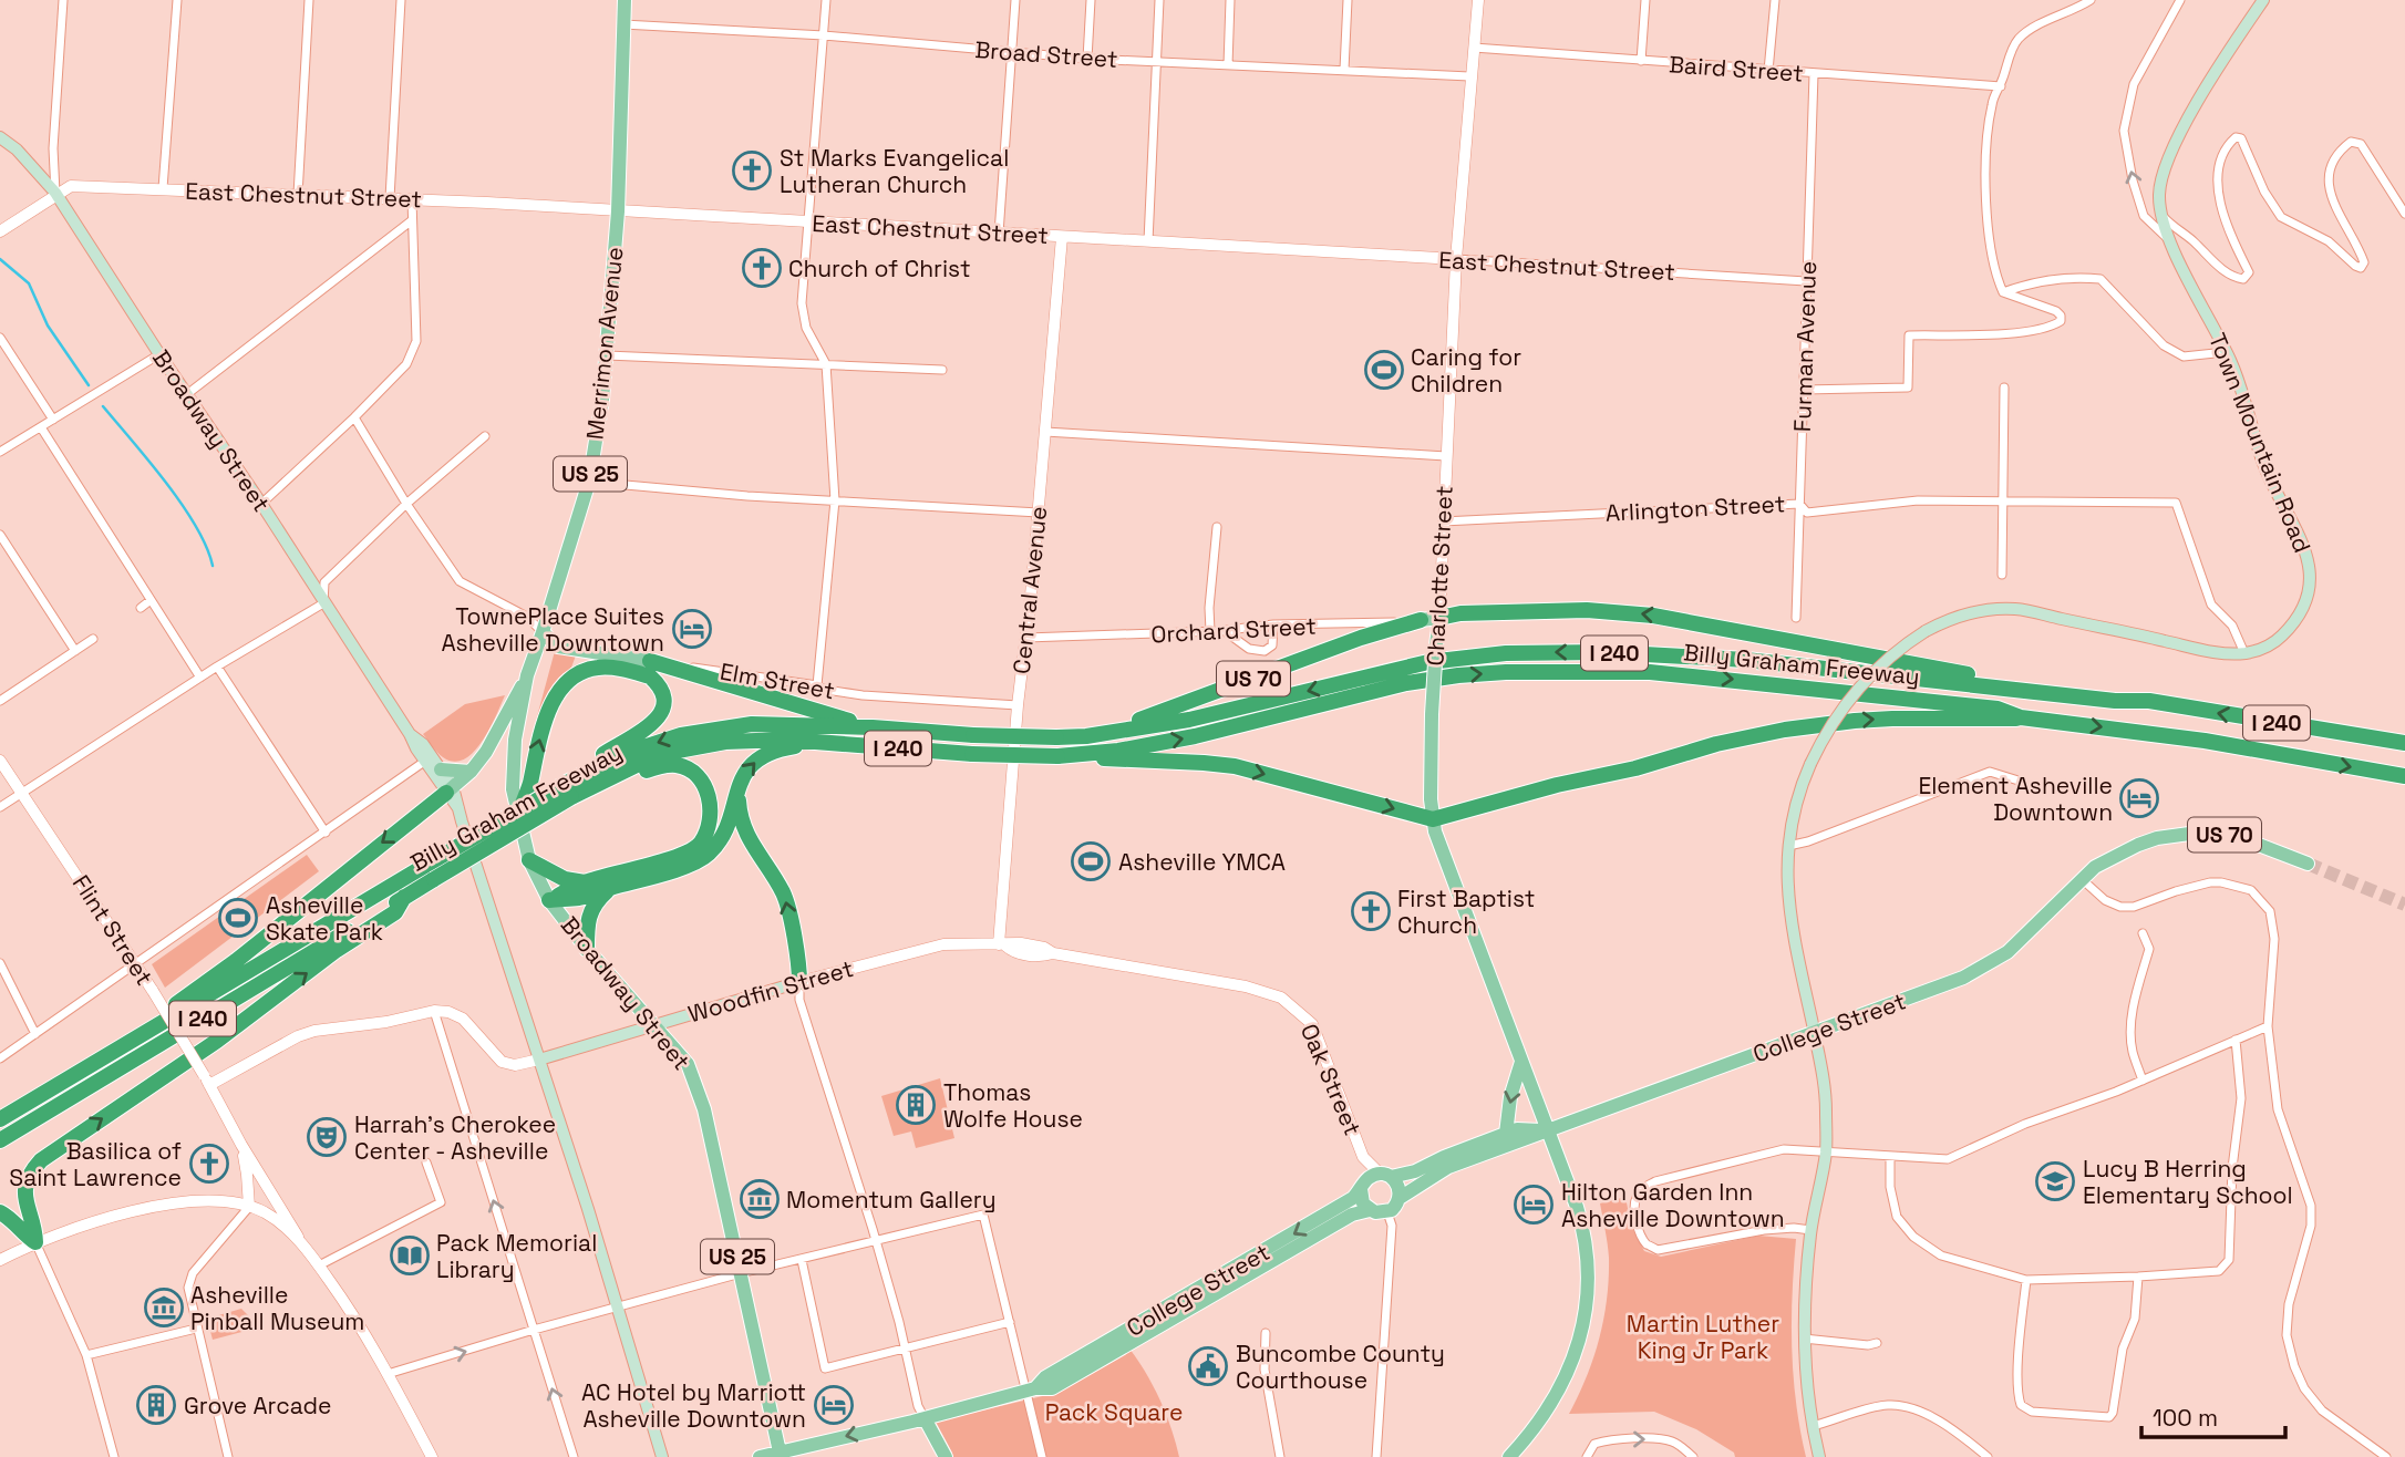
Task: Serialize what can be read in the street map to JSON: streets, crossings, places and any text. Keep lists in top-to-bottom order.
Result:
{
  "streets": {
    "highway": ["I 240", "Billy Graham Freeway", "US 70"],
    "main road": [
      "Merrimon Avenue",
      "Broadway Street",
      "Town Mountain Road",
      "US 25",
      "Charlotte Street",
      "Orchard Street",
      "Elm Street",
      "Woodfin Street",
      "College Street"
    ],
    "street": [
      "Broad Street",
      "Baird Street",
      "East Chestnut Street",
      "Furman Avenue",
      "Arlington Street",
      "Central Avenue",
      "Flint Street",
      "Oak Street"
    ]
  },
  "crossings": [
    ["Broad Street", "Merrimon Avenue"],
    ["Broad Street", "Charlotte Street"],
    ["Baird Street", "Furman Avenue"],
    ["Baird Street", "Charlotte Street"],
    ["East Chestnut Street", "Merrimon Avenue"],
    ["East Chestnut Street", "Furman Avenue"],
    ["East Chestnut Street", "Broadway Street"],
    ["East Chestnut Street", "Charlotte Street"],
    ["East Chestnut Street", "Central Avenue"],
    ["Merrimon Avenue", "Broadway Street"],
    ["Merrimon Avenue", "Elm Street"],
    ["Furman Avenue", "Arlington Street"],
    ["Broadway Street", "Woodfin Street"],
    ["Broadway Street", "College Street"],
    ["Town Mountain Road", "Arlington Street"],
    ["Arlington Street", "Charlotte Street"],
    ["Charlotte Street", "Orchard Street"],
    ["Charlotte Street", "College Street"],
    ["Central Avenue", "Orchard Street"],
    ["Central Avenue", "Elm Street"],
    ["Central Avenue", "Woodfin Street"],
    ["Orchard Street", "US 70"],
    ["Billy Graham Freeway", "US 70"],
    ["Woodfin Street", "Oak Street"],
    ["College Street", "Oak Street"]
  ],
  "parks": ["Martin Luther King Jr Park", "Pack Square"],
  "places": {
    "church": [
      "St Marks Evangelical Lutheran Church",
      "Church of Christ",
      "First Baptist Church",
      "Basilica of Saint Lawrence"
    ],
    "sports": ["Caring for Children", "Asheville YMCA", "Asheville Skate Park"],
    "hotel": [
      "TownePlace Suites Asheville Downtown",
      "Element Asheville Downtown",
      "Hilton Garden Inn Asheville Downtown",
      "AC Hotel by Marriott Asheville Downtown"
    ],
    "building": ["Thomas Wolfe House", "Grove Arcade"],
    "theatre": ["Harrah's Cherokee Center - Asheville"],
    "school or university": ["Lucy B Herring Elementary School"],
    "museum": ["Momentum Gallery", "Asheville Pinball Museum"],
    "library": ["Pack Memorial Library"],
    "public building": ["Buncombe County Courthouse"]
  },
  "scale_bar": "100 m"
}
